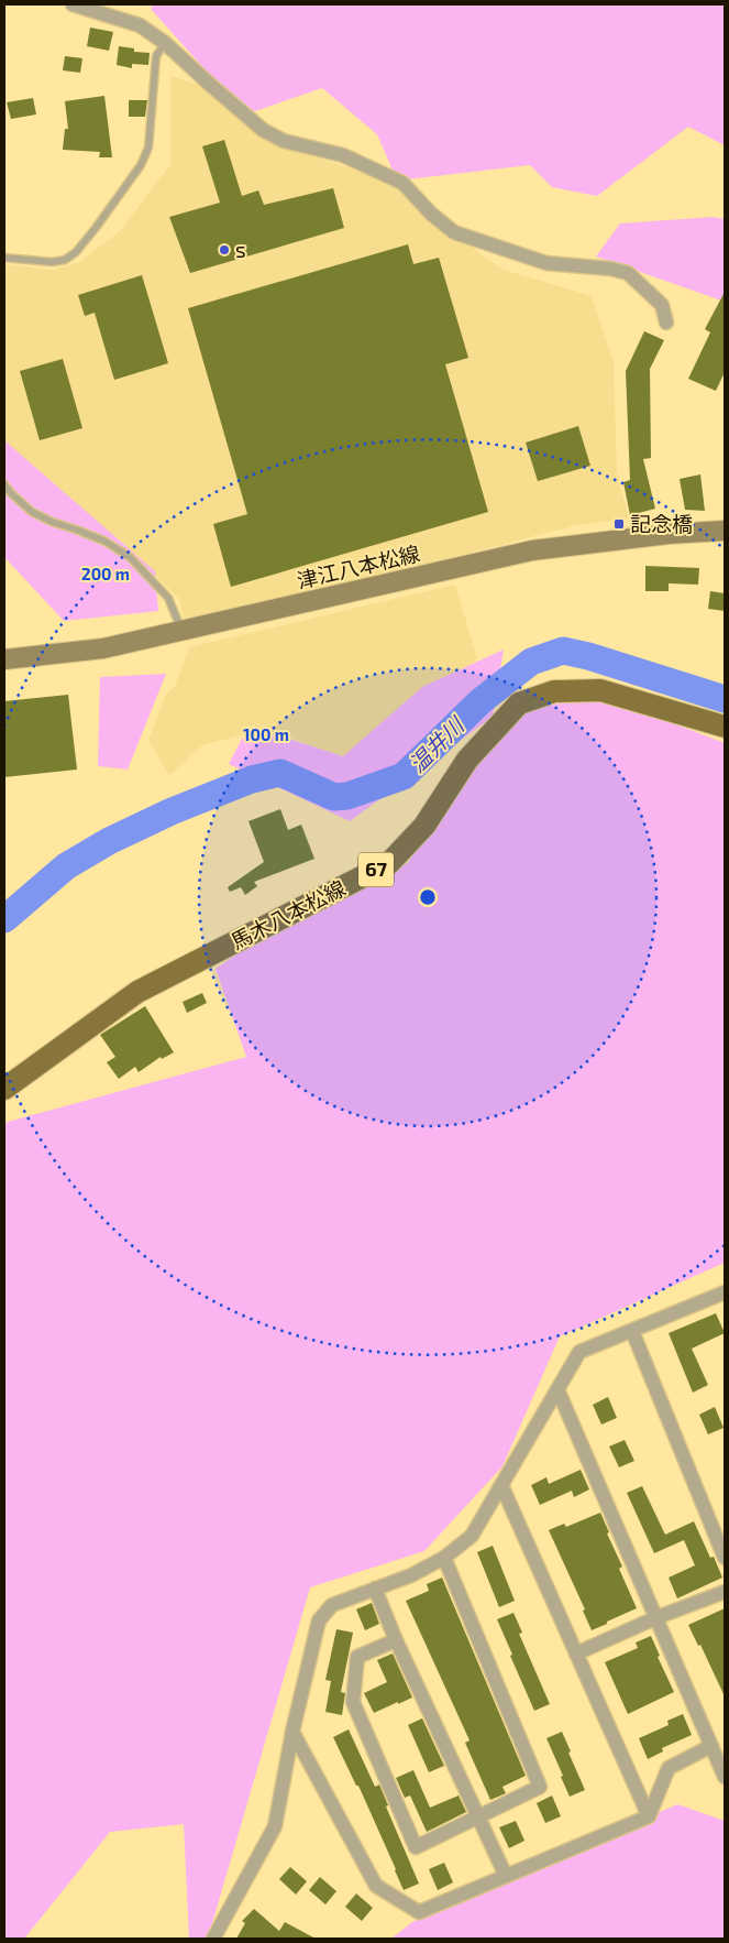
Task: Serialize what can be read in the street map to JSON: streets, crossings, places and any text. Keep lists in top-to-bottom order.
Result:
{
  "streets": {
    "main road": ["津江八本松線", "67", "馬木八本松線"]
  },
  "water": ["温井川"],
  "places": {
    "other": ["s"],
    "transit": ["記念橋"]
  },
  "rings": ["200 m", "100 m"]
}
